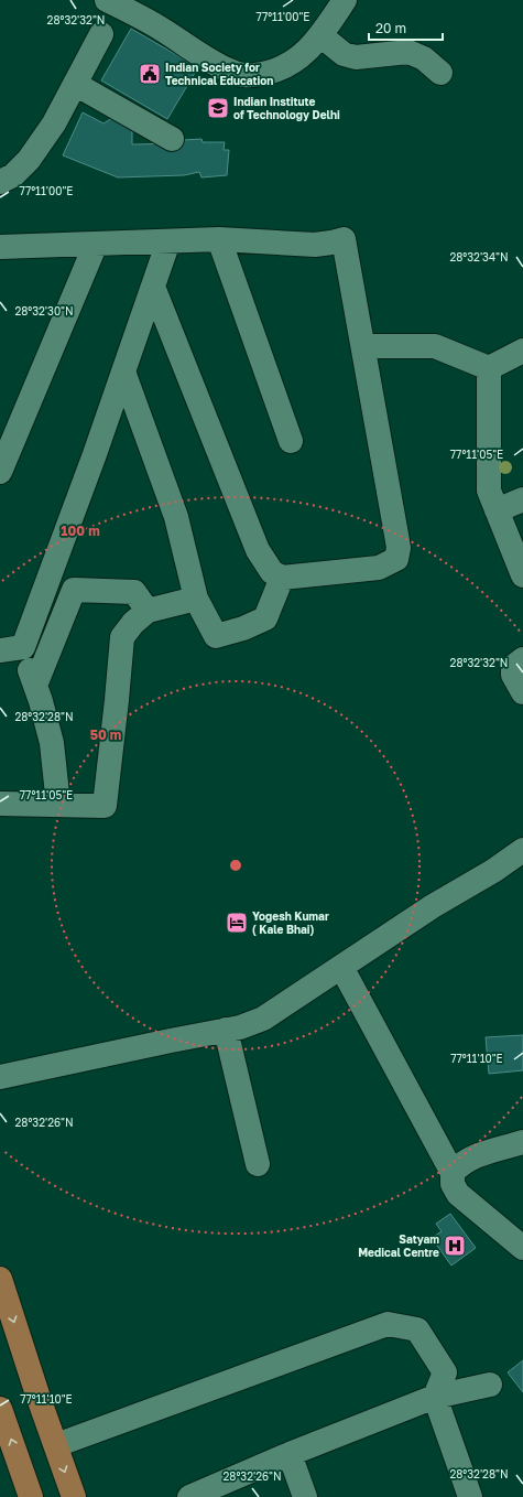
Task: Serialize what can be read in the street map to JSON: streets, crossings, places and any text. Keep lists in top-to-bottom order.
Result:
{
  "places": {
    "public building": ["Indian Society for Technical Education"],
    "school or university": ["Indian Institute of Technology Delhi"],
    "hotel": ["Yogesh Kumar ( Kale Bhai)"],
    "hospital": ["Satyam Medical Centre"]
  },
  "scale_bar": "20 m",
  "coordinates": [
    "77°11'00\"E",
    "28°32'32\"N",
    "28°32'34\"N",
    "28°32'30\"N",
    "77°11'05\"E",
    "28°32'28\"N",
    "77°11'10\"E",
    "28°32'26\"N"
  ],
  "rings": ["100 m", "50 m"]
}
